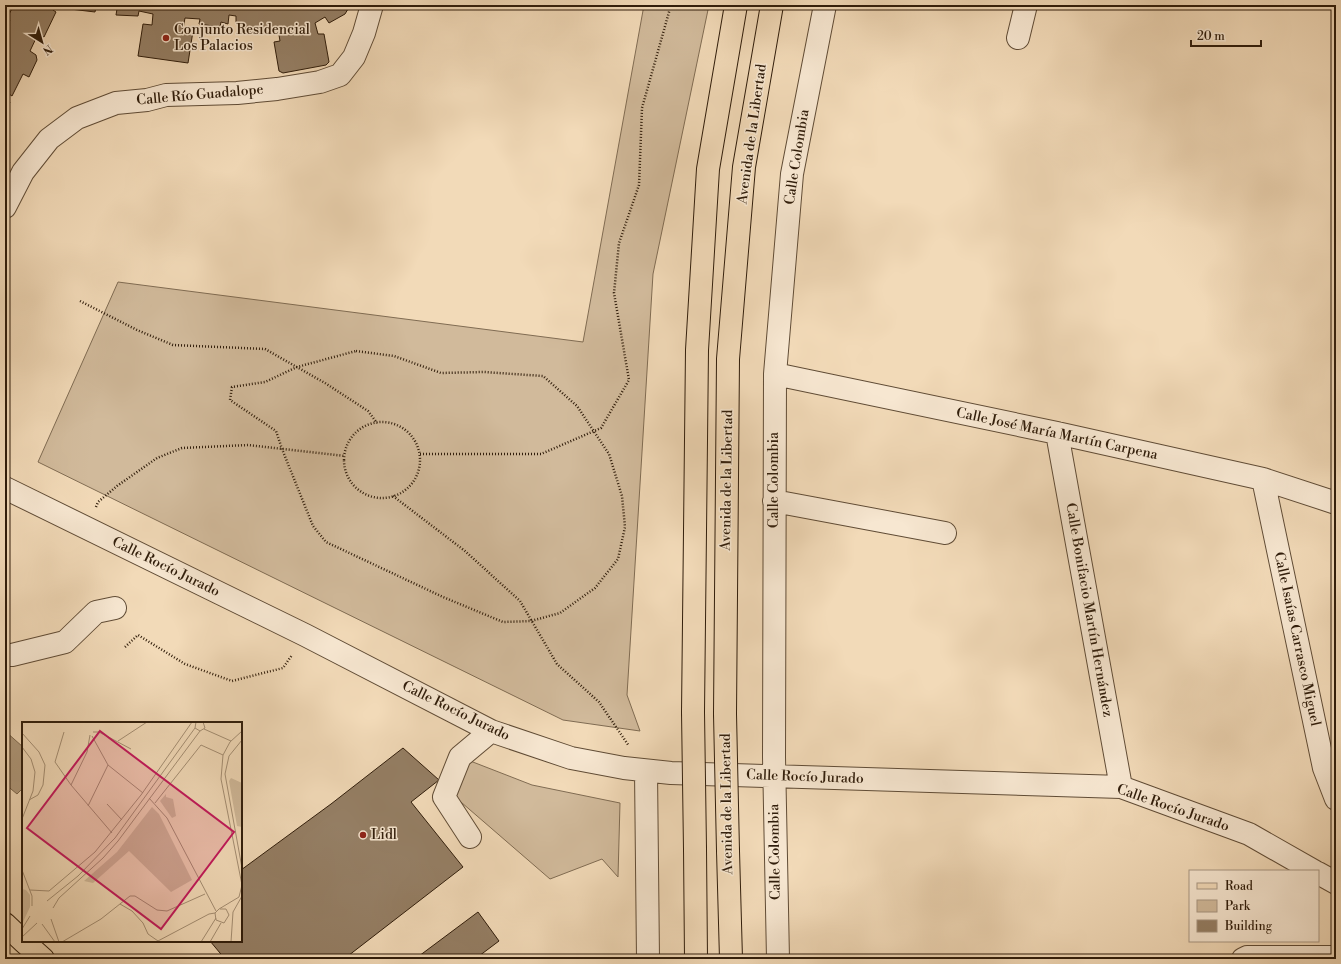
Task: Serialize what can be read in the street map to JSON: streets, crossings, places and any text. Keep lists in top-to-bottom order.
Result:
{
  "streets": {
    "main road": ["Avenida de la Libertad"],
    "street": [
      "Calle Río Guadalope",
      "Calle Colombia",
      "Calle José María Martín Carpena",
      "Calle Rocío Jurado",
      "Calle Bonifacio Martín Hernández",
      "Calle Isaías Carrasco Miguel"
    ]
  },
  "crossings": [
    ["Calle Colombia", "Calle José María Martín Carpena"],
    ["Calle Colombia", "Calle Rocío Jurado"],
    ["Calle José María Martín Carpena", "Calle Bonifacio Martín Hernández"],
    ["Calle José María Martín Carpena", "Calle Isaías Carrasco Miguel"],
    ["Calle Rocío Jurado", "Calle Bonifacio Martín Hernández"]
  ],
  "places": ["Conjunto Residencial Los Palacios", "Lidl"],
  "legend": ["Road", "Park", "Building"],
  "scale_bar": "20 m",
  "north": "bottom right"
}
